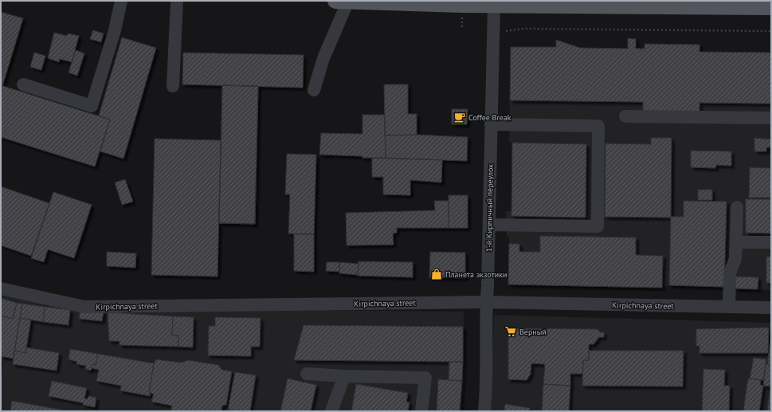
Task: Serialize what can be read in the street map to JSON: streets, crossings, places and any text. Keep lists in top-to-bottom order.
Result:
{
  "streets": {
    "street": ["1-й Кирпичный переулок", "Kirpichnaya street"]
  },
  "crossings": [
    ["1-й Кирпичный переулок", "Kirpichnaya street"]
  ],
  "places": {
    "cafe": ["Coffee Break"],
    "shop": ["Планета экзотики"],
    "supermarket": ["Верный"]
  }
}
